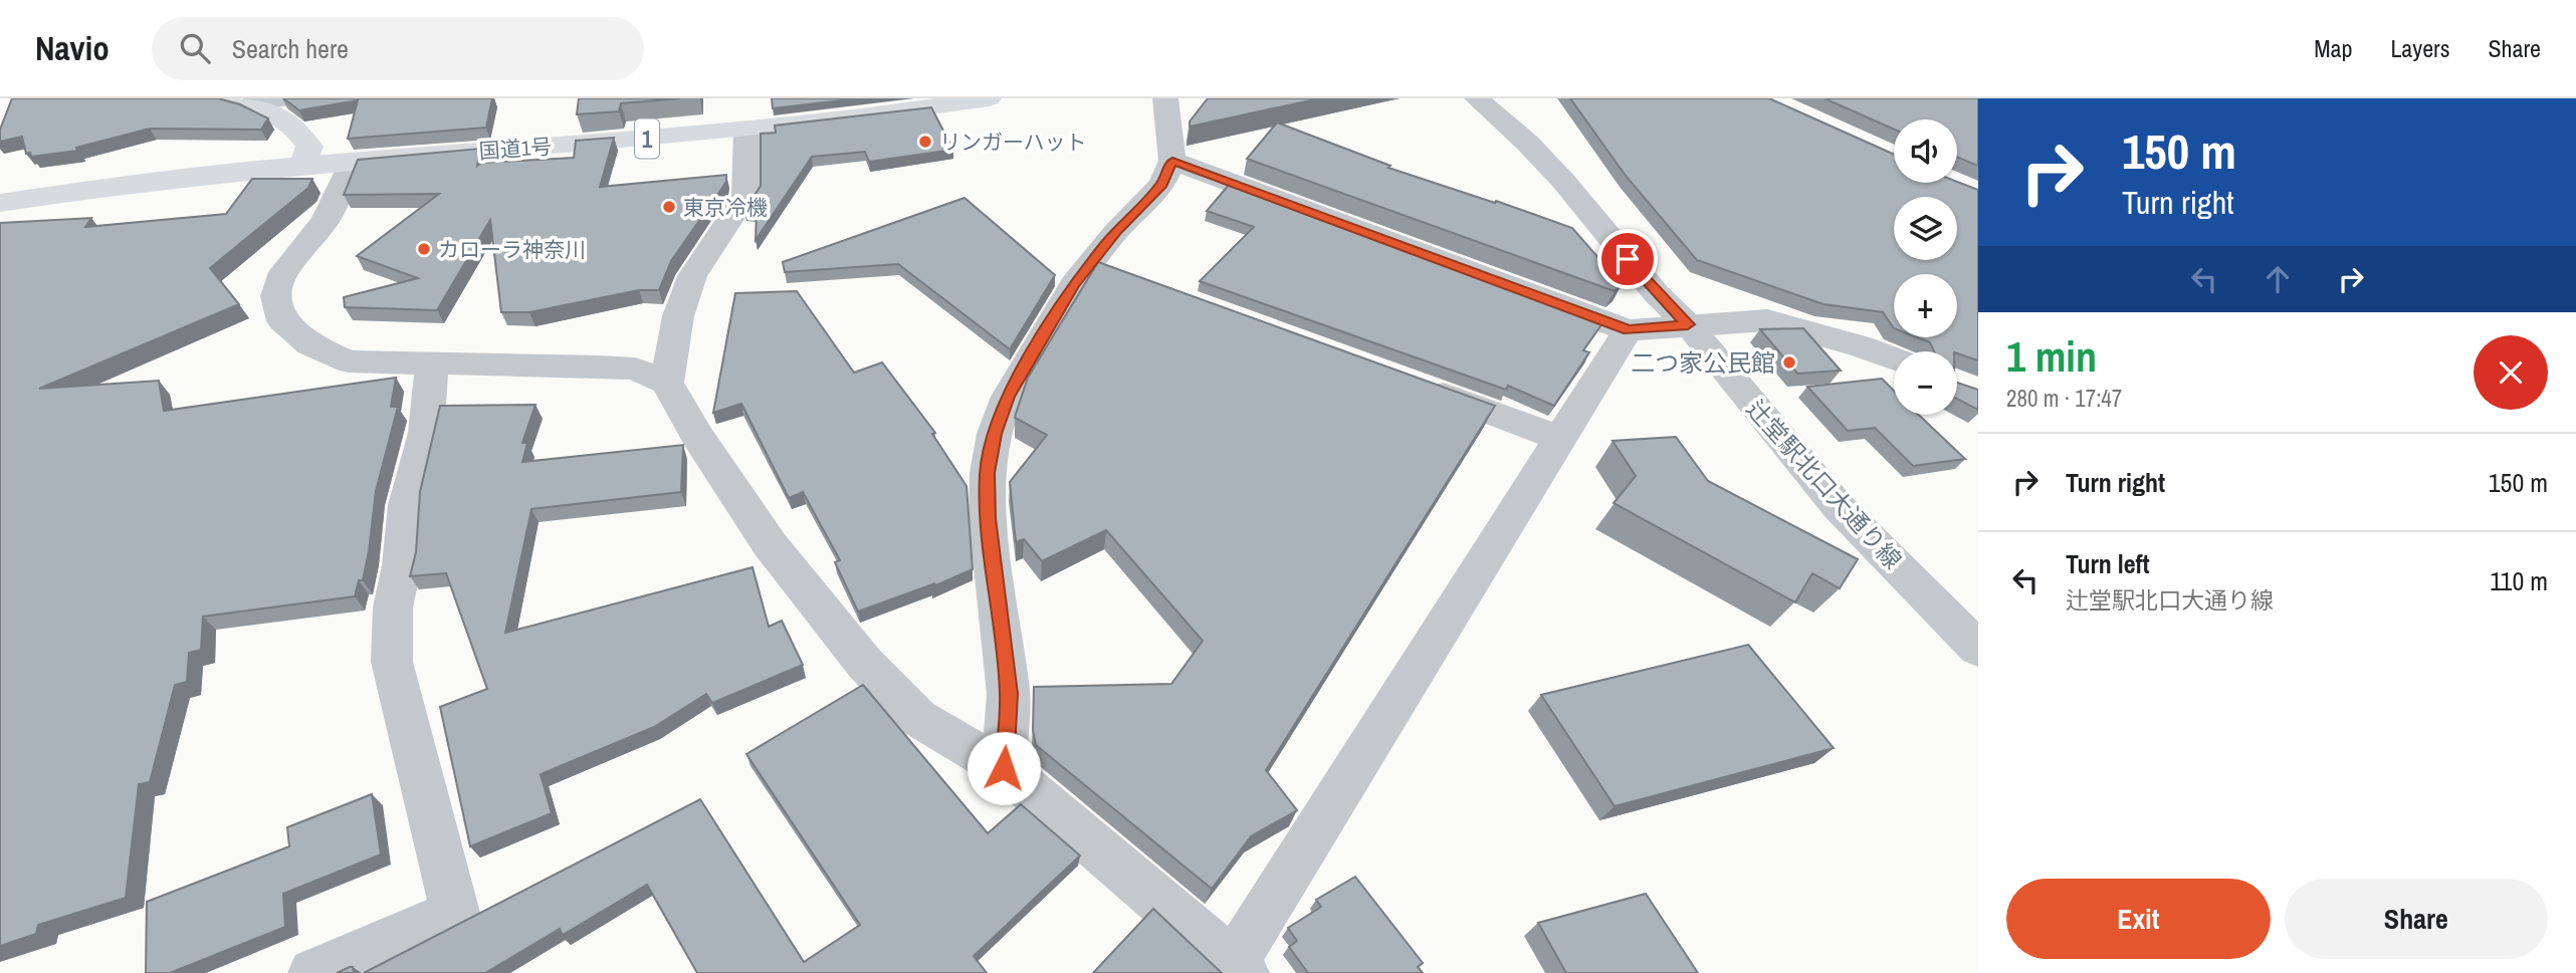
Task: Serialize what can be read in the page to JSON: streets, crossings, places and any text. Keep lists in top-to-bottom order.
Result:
{
  "streets": {
    "main road": ["1", "国道1号"],
    "street": ["辻堂駅北口大通り線"]
  },
  "places": [
    "リンガーハット",
    "東京冷機",
    "カローラ神奈川",
    "二つ家公民館"
  ],
  "page": {
    "header": "Navio",
    "search": "Search here",
    "nav": ["Map", "Layers", "Share"],
    "turn": ["150 m", "Turn right"],
    "map_buttons": ["+", "−"],
    "heading": ["1 min", "280 m · 17:47"],
    "list": [
      {
        "name": "Turn right",
        "value": "150 m"
      },
      {
        "name": "Turn left",
        "note": "辻堂駅北口大通り線",
        "value": "110 m"
      }
    ],
    "buttons": ["Exit", "Share"]
  }
}
